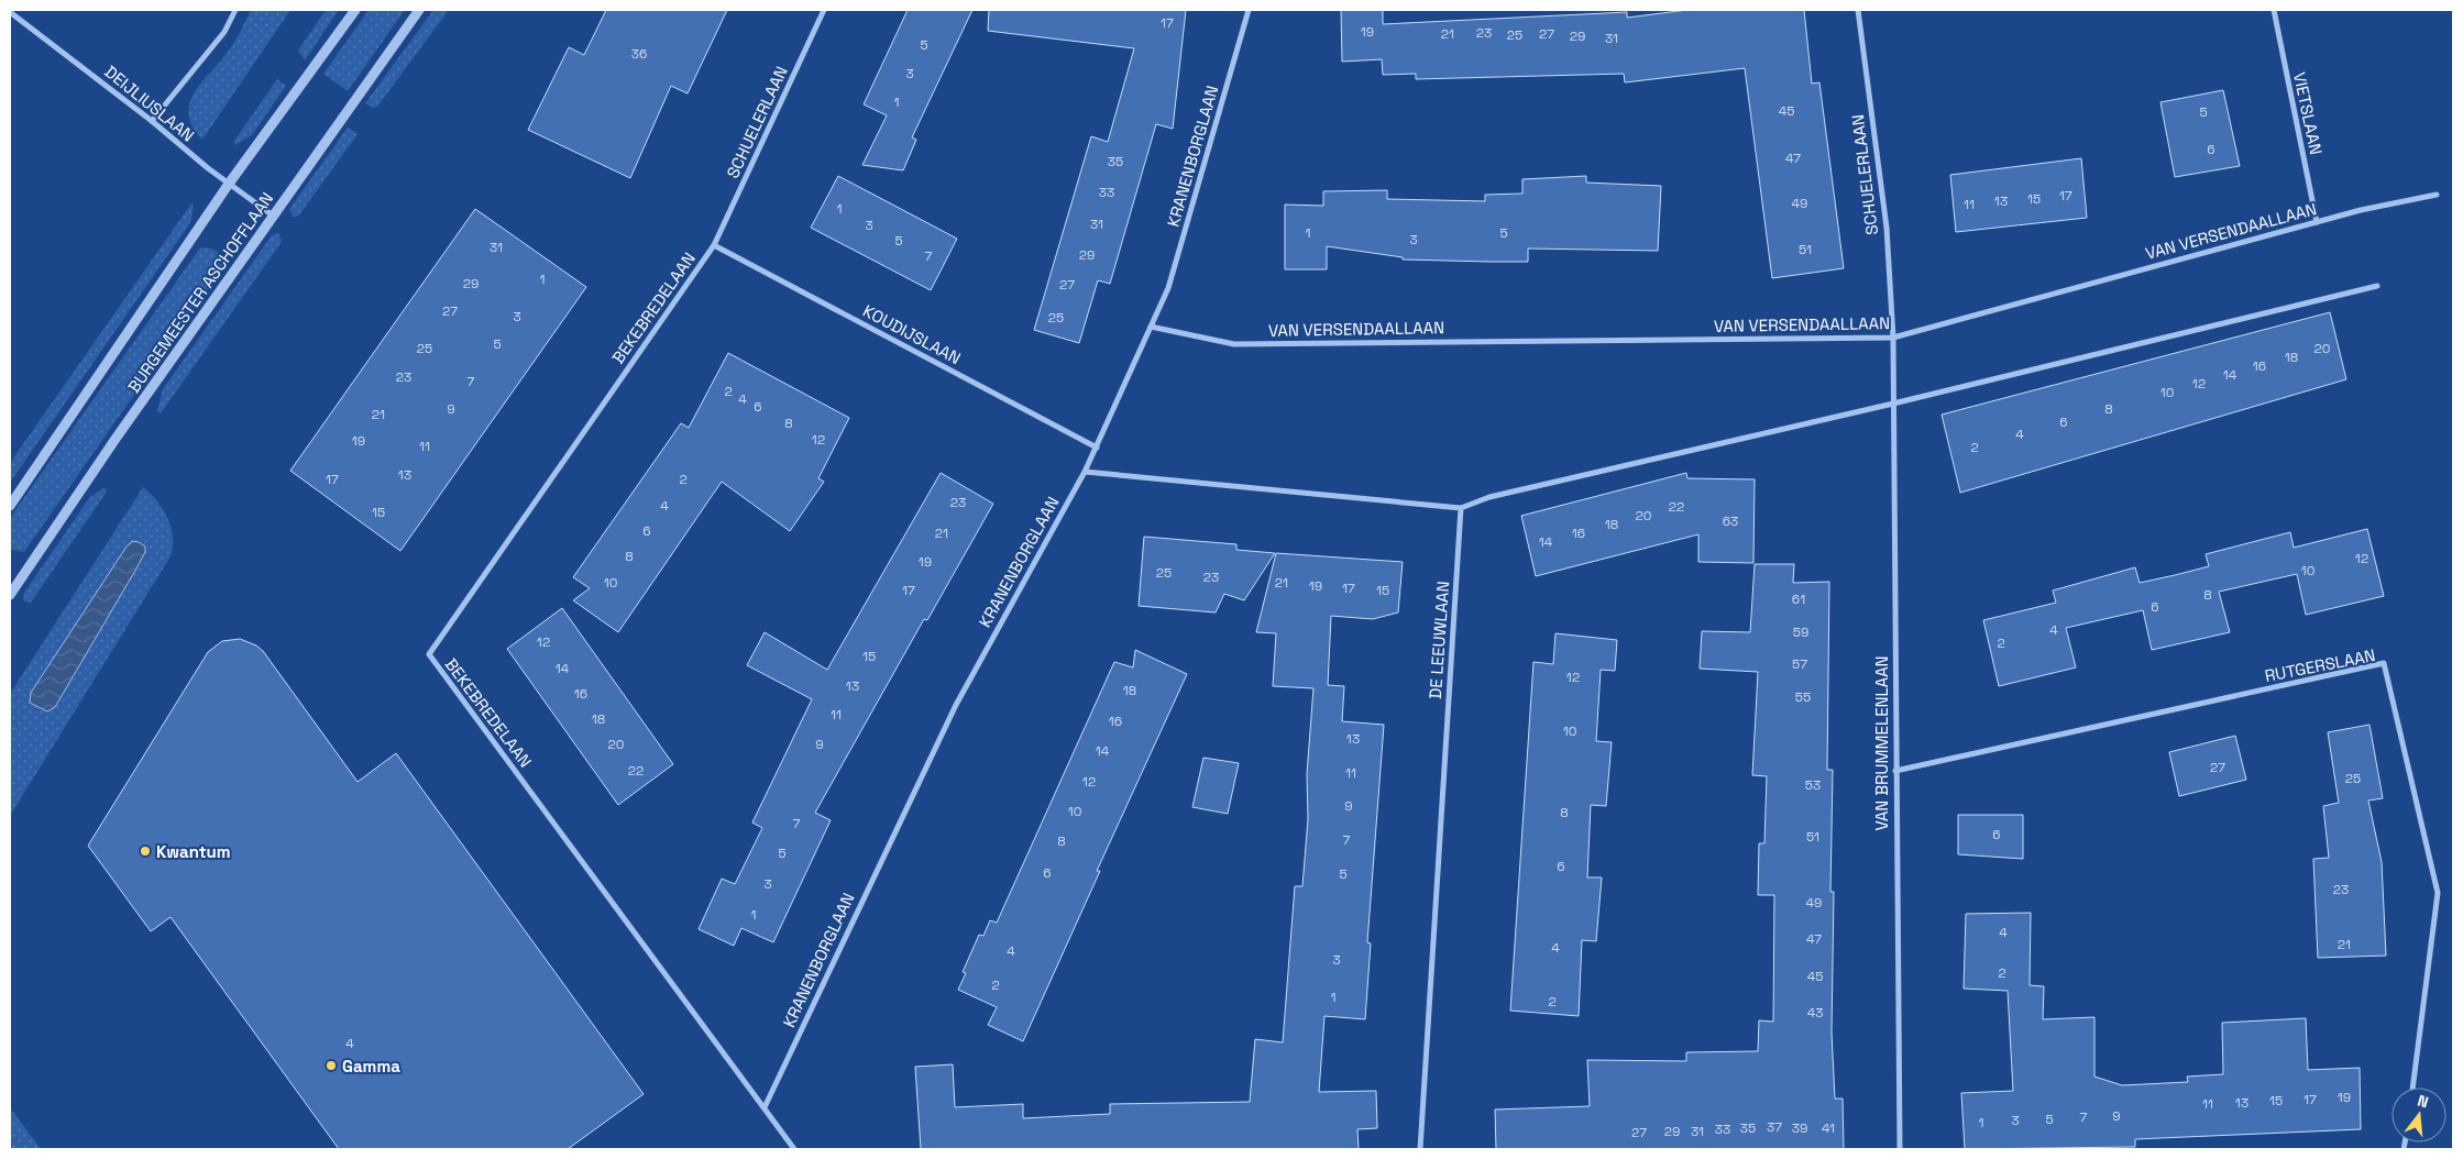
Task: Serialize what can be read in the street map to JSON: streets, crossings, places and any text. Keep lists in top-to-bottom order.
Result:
{
  "streets": {
    "street": [
      "DEIJLIUSLAAN",
      "VIETSLAAN",
      "SCHUELERLAAN",
      "KRANENBORGLAAN",
      "VAN VERSENDAALLAAN",
      "BURGEMEESTER ASCHOFFLAAN",
      "BEKEBREDELAAN",
      "KOUDIJSLAAN",
      "DE LEEUWLAAN",
      "RUTGERSLAAN",
      "VAN BRUMMELENLAAN"
    ]
  },
  "crossings": [
    ["DEIJLIUSLAAN", "BURGEMEESTER ASCHOFFLAAN"],
    ["VIETSLAAN", "VAN VERSENDAALLAAN"],
    ["SCHUELERLAAN", "VAN VERSENDAALLAAN"],
    ["SCHUELERLAAN", "BEKEBREDELAAN"],
    ["SCHUELERLAAN", "KOUDIJSLAAN"],
    ["SCHUELERLAAN", "VAN BRUMMELENLAAN"],
    ["KRANENBORGLAAN", "VAN VERSENDAALLAAN"],
    ["KRANENBORGLAAN", "BEKEBREDELAAN"],
    ["KRANENBORGLAAN", "KOUDIJSLAAN"],
    ["VAN VERSENDAALLAAN", "VAN BRUMMELENLAAN"],
    ["BEKEBREDELAAN", "KOUDIJSLAAN"],
    ["RUTGERSLAAN", "VAN BRUMMELENLAAN"]
  ],
  "places": ["Kwantum", "Gamma"],
  "house_numbers": [
    "17",
    "19",
    "23",
    "21",
    "27",
    "25",
    "29",
    "31",
    "5",
    "36",
    "3",
    "1",
    "45",
    "5",
    "6",
    "47",
    "35",
    "33",
    "17",
    "15",
    "13",
    "49",
    "11",
    "1",
    "31",
    "3",
    "1",
    "5",
    "3",
    "5",
    "31",
    "51",
    "29",
    "7",
    "1",
    "29",
    "27",
    "27",
    "3",
    "25",
    "5",
    "25",
    "20",
    "18",
    "16",
    "14",
    "23",
    "7",
    "12",
    "2",
    "10",
    "4",
    "6",
    "9",
    "8",
    "21",
    "6",
    "8",
    "4",
    "12",
    "19",
    "11",
    "2",
    "13",
    "17",
    "2",
    "23",
    "4",
    "22",
    "15",
    "20",
    "63",
    "18",
    "6",
    "21",
    "16",
    "14",
    "8",
    "12",
    "19",
    "10",
    "25",
    "23",
    "10",
    "21",
    "19",
    "17",
    "17",
    "15",
    "8",
    "61",
    "6",
    "4",
    "59",
    "12",
    "2",
    "15",
    "57",
    "14",
    "12",
    "13",
    "18",
    "16",
    "55",
    "11",
    "18",
    "16",
    "10",
    "13",
    "20",
    "9",
    "14",
    "27",
    "22",
    "11",
    "25",
    "12",
    "53",
    "9",
    "10",
    "8",
    "7",
    "6",
    "51",
    "7",
    "8",
    "5",
    "6",
    "6",
    "5",
    "3",
    "23",
    "49",
    "1",
    "4",
    "47",
    "21",
    "4",
    "4",
    "3",
    "2",
    "45",
    "2",
    "1",
    "2",
    "43",
    "4",
    "19",
    "17",
    "15",
    "13",
    "11",
    "9",
    "7",
    "5",
    "3",
    "1",
    "37",
    "35",
    "39",
    "41",
    "33",
    "29",
    "31",
    "27"
  ],
  "north": "top"
}
